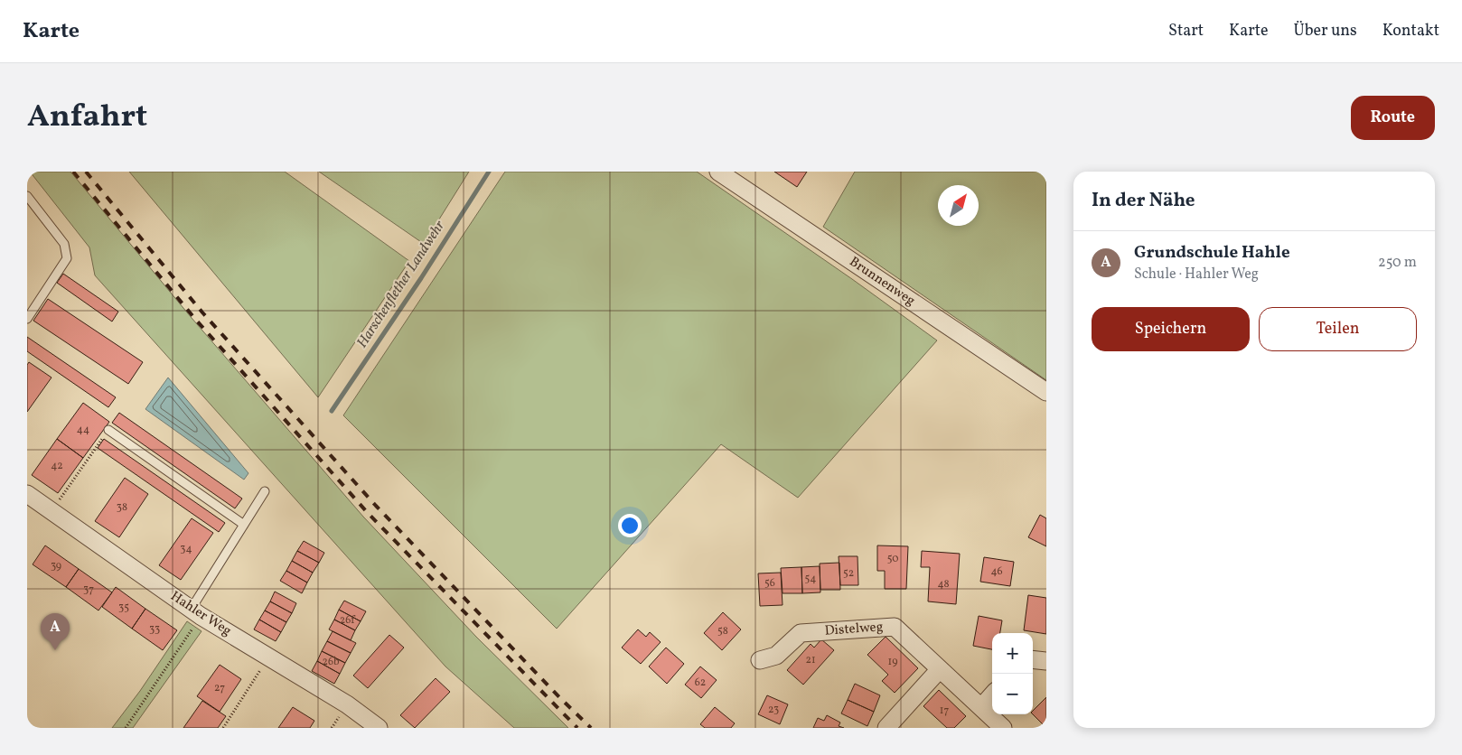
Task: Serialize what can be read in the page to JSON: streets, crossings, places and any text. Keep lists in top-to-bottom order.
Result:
{
  "streets": {
    "street": ["Brunnenweg", "Hahler Weg", "Distelweg"]
  },
  "water": ["Harschenflether Landwehr"],
  "house_numbers": [
    "44",
    "42",
    "38",
    "34",
    "50",
    "39",
    "46",
    "52",
    "54",
    "56",
    "48",
    "37",
    "35",
    "26f",
    "33",
    "58",
    "21",
    "26b",
    "19",
    "62",
    "27",
    "23",
    "17"
  ],
  "north": "top right",
  "page": {
    "header": "Karte",
    "nav": [
      "Start",
      "Karte",
      "Über uns",
      "Kontakt"
    ],
    "title": "Anfahrt",
    "buttons": [
      "Route",
      ["Speichern", "Teilen"]
    ],
    "heading": "In der Nähe",
    "list": [
      {
        "mark": "A",
        "name": "Grundschule Hahle",
        "note": "Schule · Hahler Weg",
        "value": "250 m"
      }
    ],
    "pins": "A",
    "map_buttons": ["+", "−"]
  }
}
